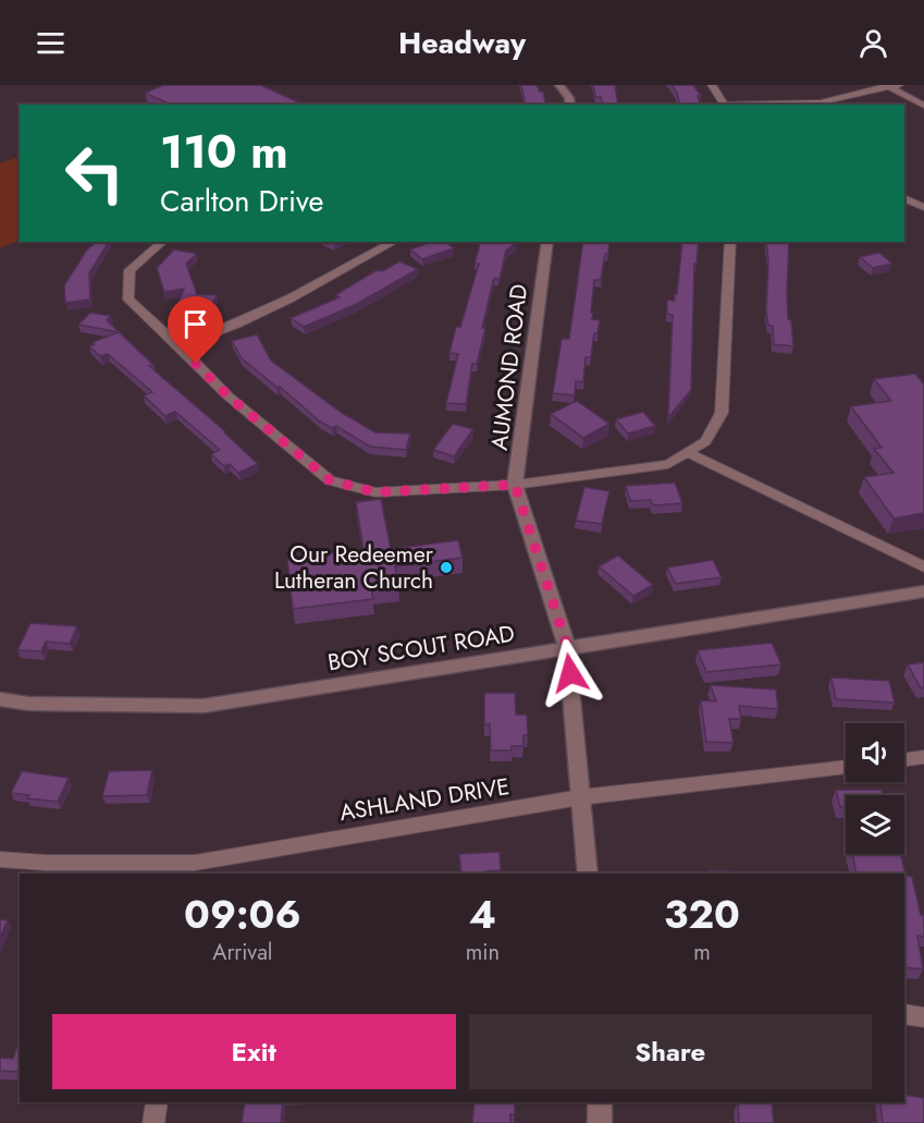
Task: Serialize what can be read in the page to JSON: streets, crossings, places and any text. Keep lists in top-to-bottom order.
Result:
{
  "streets": {
    "street": ["AUMOND ROAD", "BOY SCOUT ROAD", "ASHLAND DRIVE"]
  },
  "crossings": [
    ["AUMOND ROAD", "BOY SCOUT ROAD"],
    ["AUMOND ROAD", "ASHLAND DRIVE"]
  ],
  "places": ["Our Redeemer Lutheran Church"],
  "page": {
    "header": "Headway",
    "turn": ["110 m", "Carlton Drive"],
    "eta": [
      "09:06",
      "Arrival",
      "4",
      "min",
      "320",
      "m"
    ],
    "buttons": ["Exit", "Share"]
  }
}
